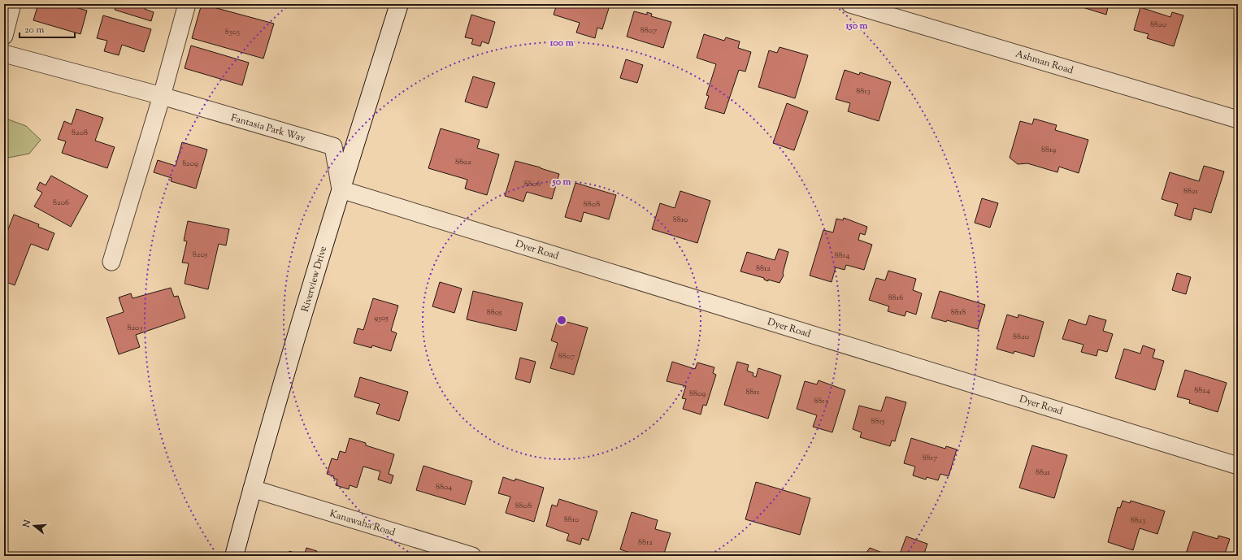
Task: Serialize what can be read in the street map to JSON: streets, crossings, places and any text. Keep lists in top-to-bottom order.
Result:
{
  "streets": {
    "street": [
      "Ashman Road",
      "Fantasia Park Way",
      "Dyer Road",
      "Riverview Drive",
      "Kanawaha Road"
    ]
  },
  "crossings": [
    ["Fantasia Park Way", "Dyer Road"],
    ["Fantasia Park Way", "Riverview Drive"],
    ["Dyer Road", "Riverview Drive"],
    ["Riverview Drive", "Kanawaha Road"]
  ],
  "house_numbers": [
    "8820",
    "8807",
    "8303",
    "8813",
    "8208",
    "8819",
    "8802",
    "8209",
    "8806",
    "8821",
    "8206",
    "8808",
    "8810",
    "8205",
    "8814",
    "8812",
    "8816",
    "8805",
    "8818",
    "9305",
    "8203",
    "8820",
    "8807",
    "8824",
    "8811",
    "8809",
    "8813",
    "8815",
    "8817",
    "8821",
    "8804",
    "8808",
    "8810",
    "8823",
    "8812"
  ],
  "scale_bar": "20 m",
  "north": "left",
  "rings": ["150 m", "100 m", "50 m"]
}
